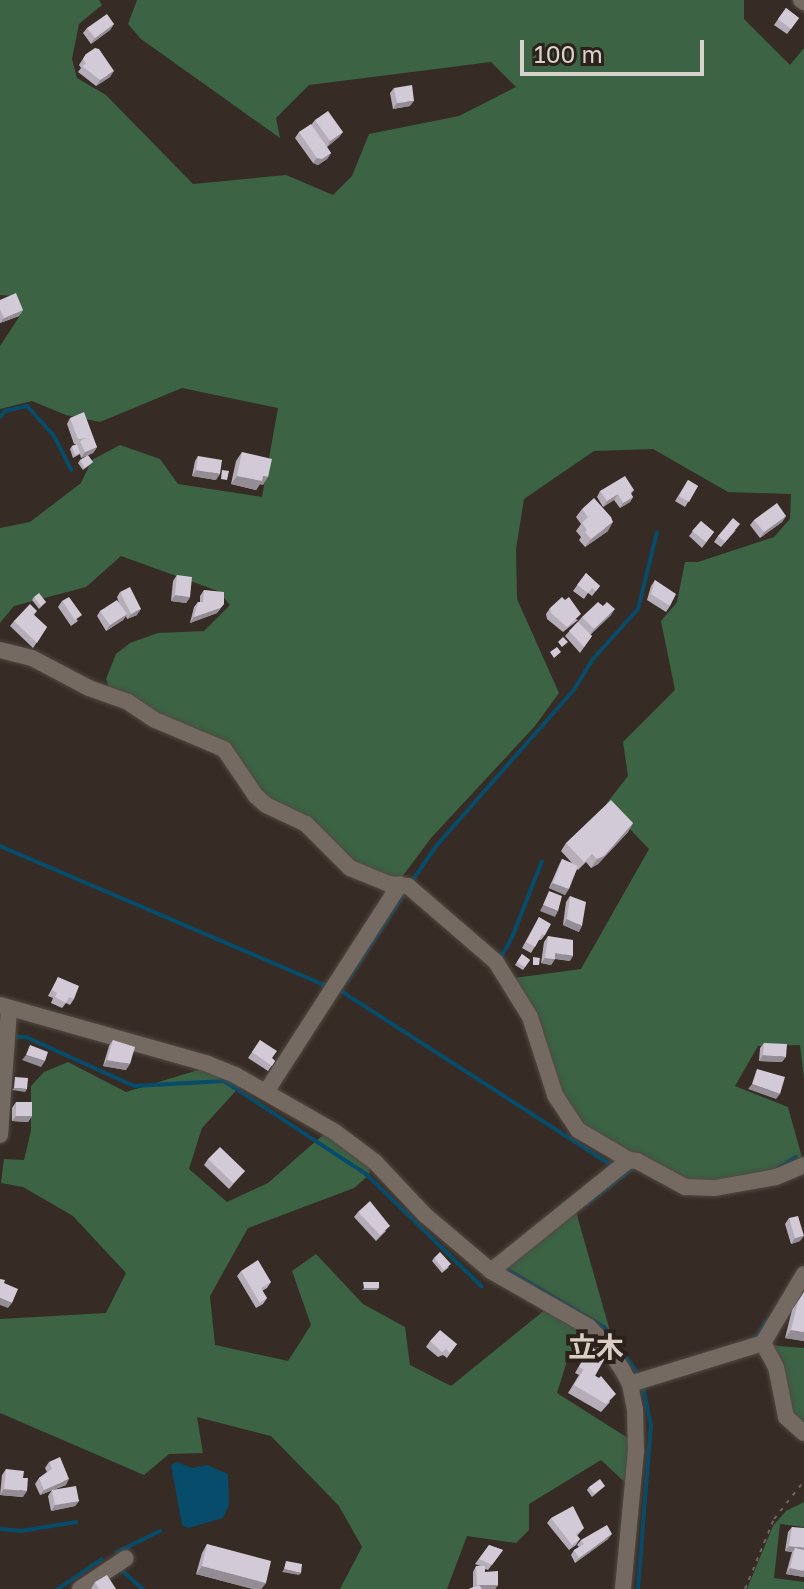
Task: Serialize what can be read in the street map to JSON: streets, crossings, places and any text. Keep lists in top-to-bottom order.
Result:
{
  "districts": ["立木"],
  "scale_bar": "100 m"
}
